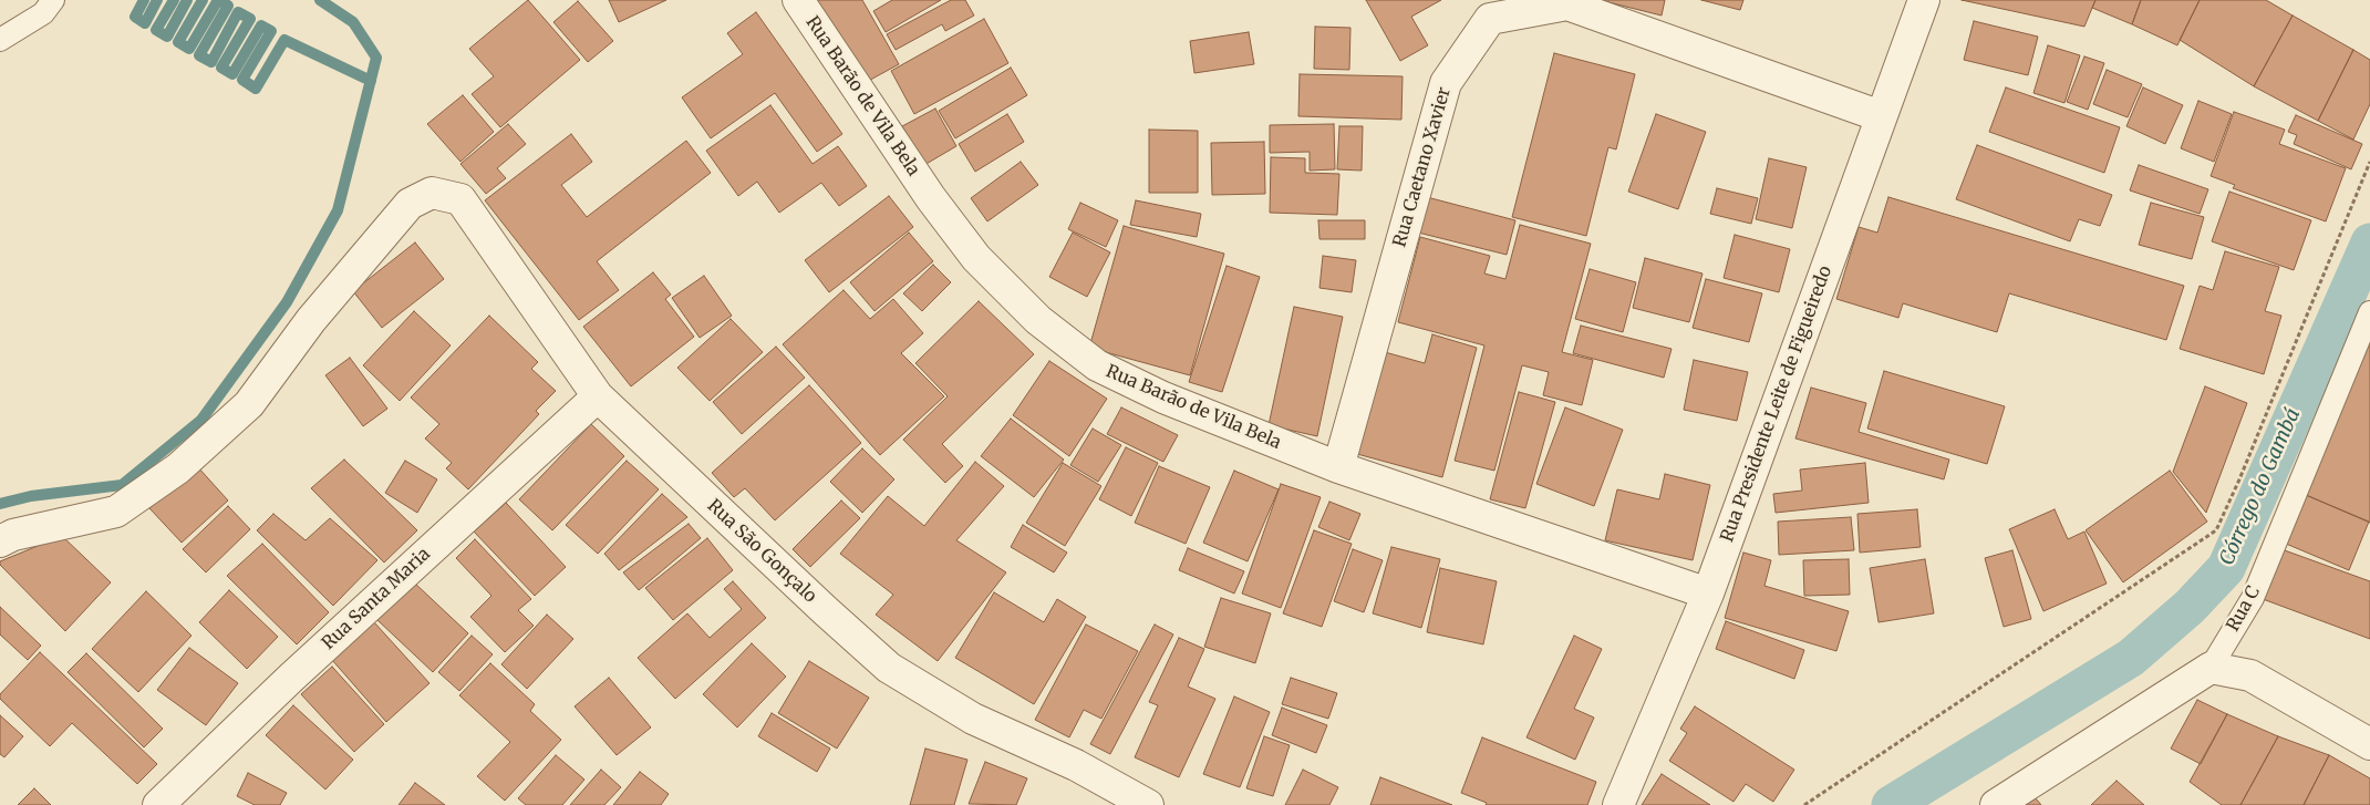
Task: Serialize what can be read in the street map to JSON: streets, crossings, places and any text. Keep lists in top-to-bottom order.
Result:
{
  "streets": {
    "street": [
      "Rua Barão de Vila Bela",
      "Rua Caetano Xavier",
      "Rua Presidente Leite de Figueiredo",
      "Rua São Gonçalo",
      "Rua Santa Maria",
      "Rua C"
    ]
  },
  "crossings": [
    ["Rua Barão de Vila Bela", "Rua Caetano Xavier"],
    ["Rua Barão de Vila Bela", "Rua Presidente Leite de Figueiredo"],
    ["Rua Caetano Xavier", "Rua Presidente Leite de Figueiredo"],
    ["Rua São Gonçalo", "Rua Santa Maria"]
  ],
  "water": ["Córrego do Gambá"]
}
